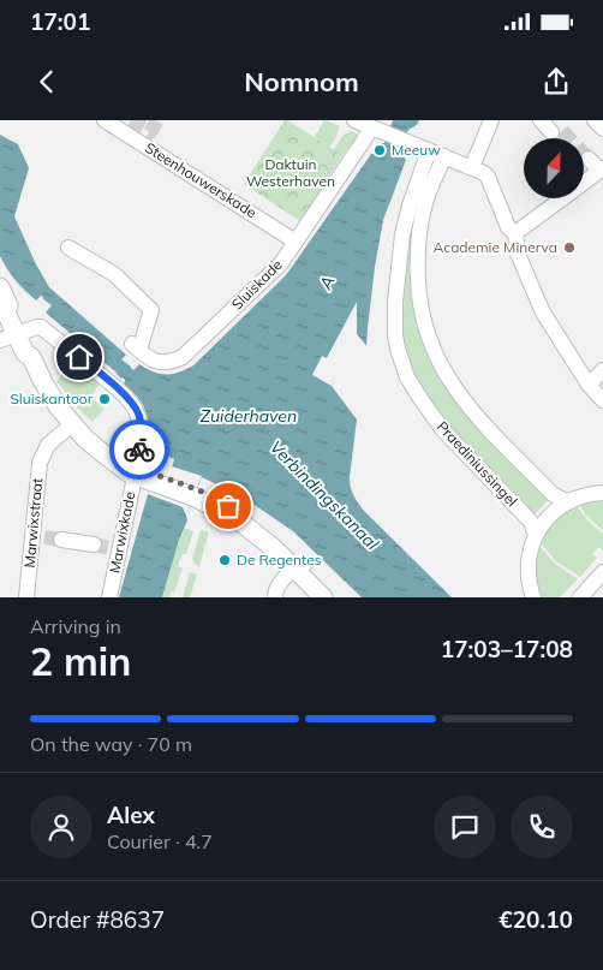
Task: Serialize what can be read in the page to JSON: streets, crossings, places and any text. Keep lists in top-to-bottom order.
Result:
{
  "streets": {
    "street": [
      "Steenhouwerskade",
      "Sluiskade",
      "Praediniussingel",
      "Marwixstraat",
      "Marwixkade"
    ]
  },
  "crossings": [
    ["Steenhouwerskade", "Sluiskade"]
  ],
  "water": ["A", "Zuiderhaven", "Verbindingskanaal"],
  "parks": ["Daktuin Westerhaven"],
  "places": [
    "Meeuw",
    "Academie Minerva",
    "Sluiskantoor",
    "De Regentes"
  ],
  "north": "top",
  "page": {
    "status": "17:01",
    "header": "Nomnom",
    "heading": ["2 min", "Arriving in", "17:03–17:08"],
    "panel": [
      "Alex",
      "Courier · 4.7",
      "Order #8637",
      "€20.10"
    ],
    "bar": "On the way · 70 m"
  }
}
